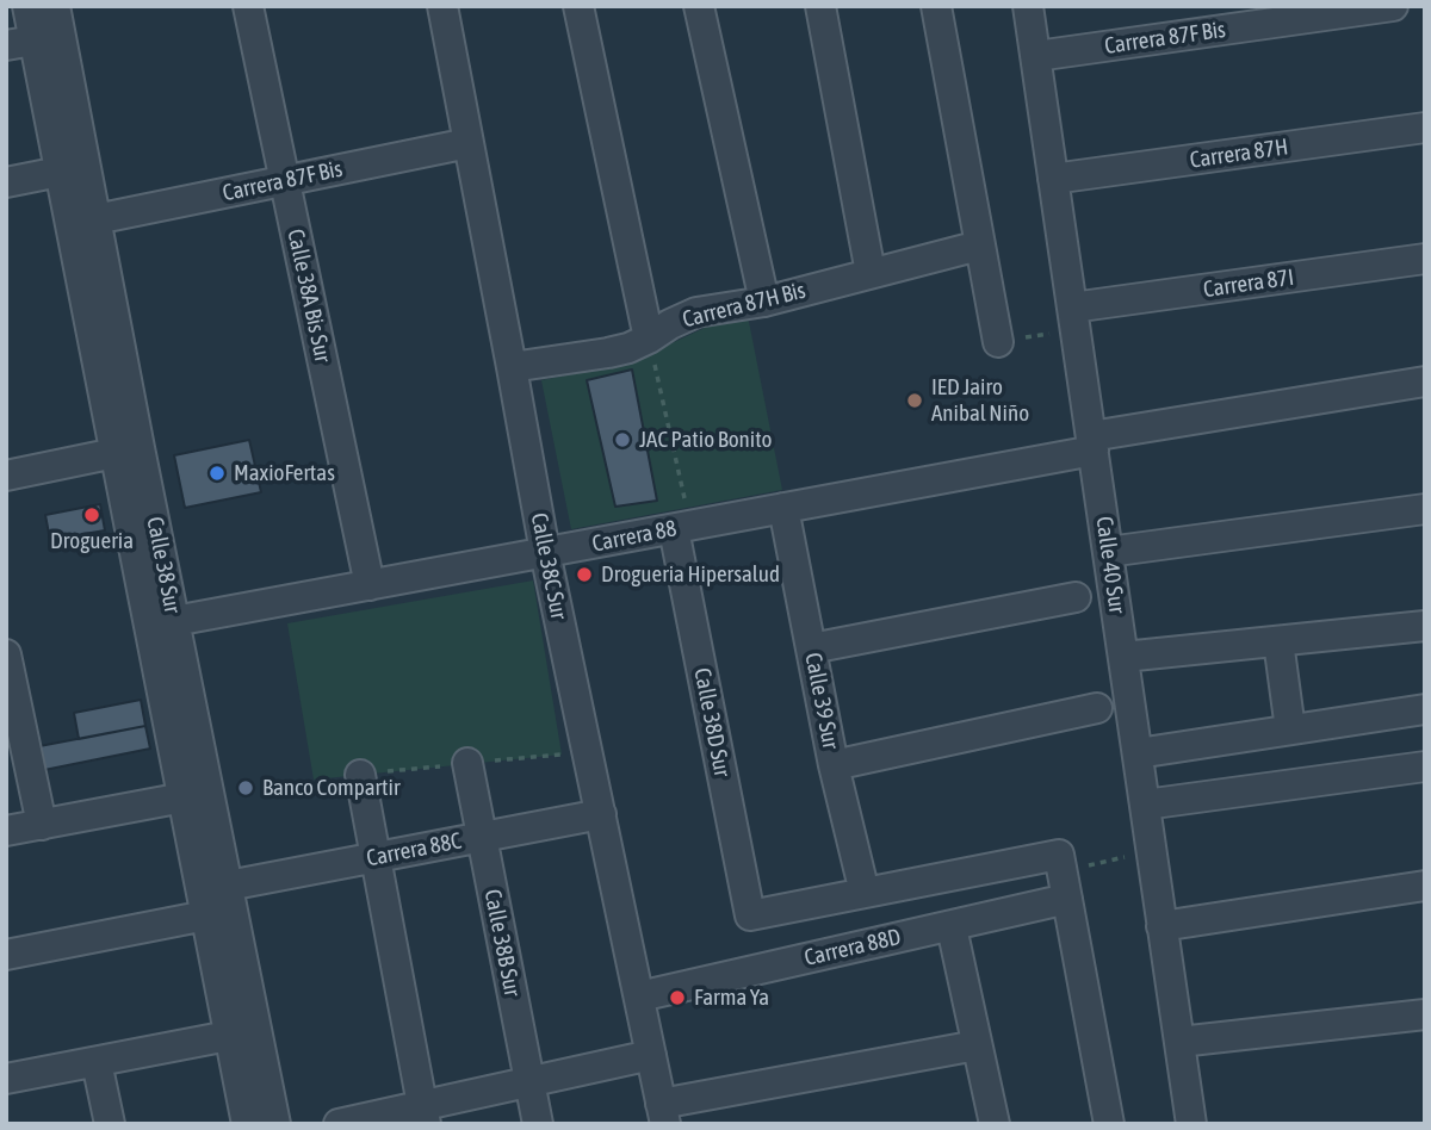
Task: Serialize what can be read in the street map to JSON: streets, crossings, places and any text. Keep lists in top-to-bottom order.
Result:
{
  "streets": {
    "street": [
      "Carrera 87F Bis",
      "Carrera 87H",
      "Carrera 87I",
      "Calle 38A Bis Sur",
      "Carrera 87H Bis",
      "Carrera 88",
      "Calle 38 Sur",
      "Calle 40 Sur",
      "Calle 38C Sur",
      "Calle 39 Sur",
      "Calle 38D Sur",
      "Carrera 88C",
      "Calle 38B Sur",
      "Carrera 88D"
    ]
  },
  "crossings": [
    ["Carrera 87F Bis", "Calle 38A Bis Sur"],
    ["Carrera 87F Bis", "Calle 38 Sur"],
    ["Carrera 87F Bis", "Calle 40 Sur"],
    ["Carrera 87F Bis", "Calle 38C Sur"],
    ["Carrera 87H", "Calle 40 Sur"],
    ["Carrera 87I", "Calle 40 Sur"],
    ["Calle 38A Bis Sur", "Carrera 88"],
    ["Carrera 87H Bis", "Calle 38C Sur"],
    ["Carrera 88", "Calle 38 Sur"],
    ["Carrera 88", "Calle 40 Sur"],
    ["Carrera 88", "Calle 38C Sur"],
    ["Carrera 88", "Calle 39 Sur"],
    ["Carrera 88", "Calle 38D Sur"],
    ["Calle 38 Sur", "Carrera 88C"],
    ["Calle 38C Sur", "Carrera 88C"],
    ["Calle 38C Sur", "Carrera 88D"],
    ["Calle 39 Sur", "Calle 38D Sur"],
    ["Carrera 88C", "Calle 38B Sur"]
  ],
  "places": [
    "IED Jairo Anibal Niño",
    "JAC Patio Bonito",
    "MaxioFertas",
    "Drogueria",
    "Drogueria Hipersalud",
    "Banco Compartir",
    "Farma Ya"
  ]
}
